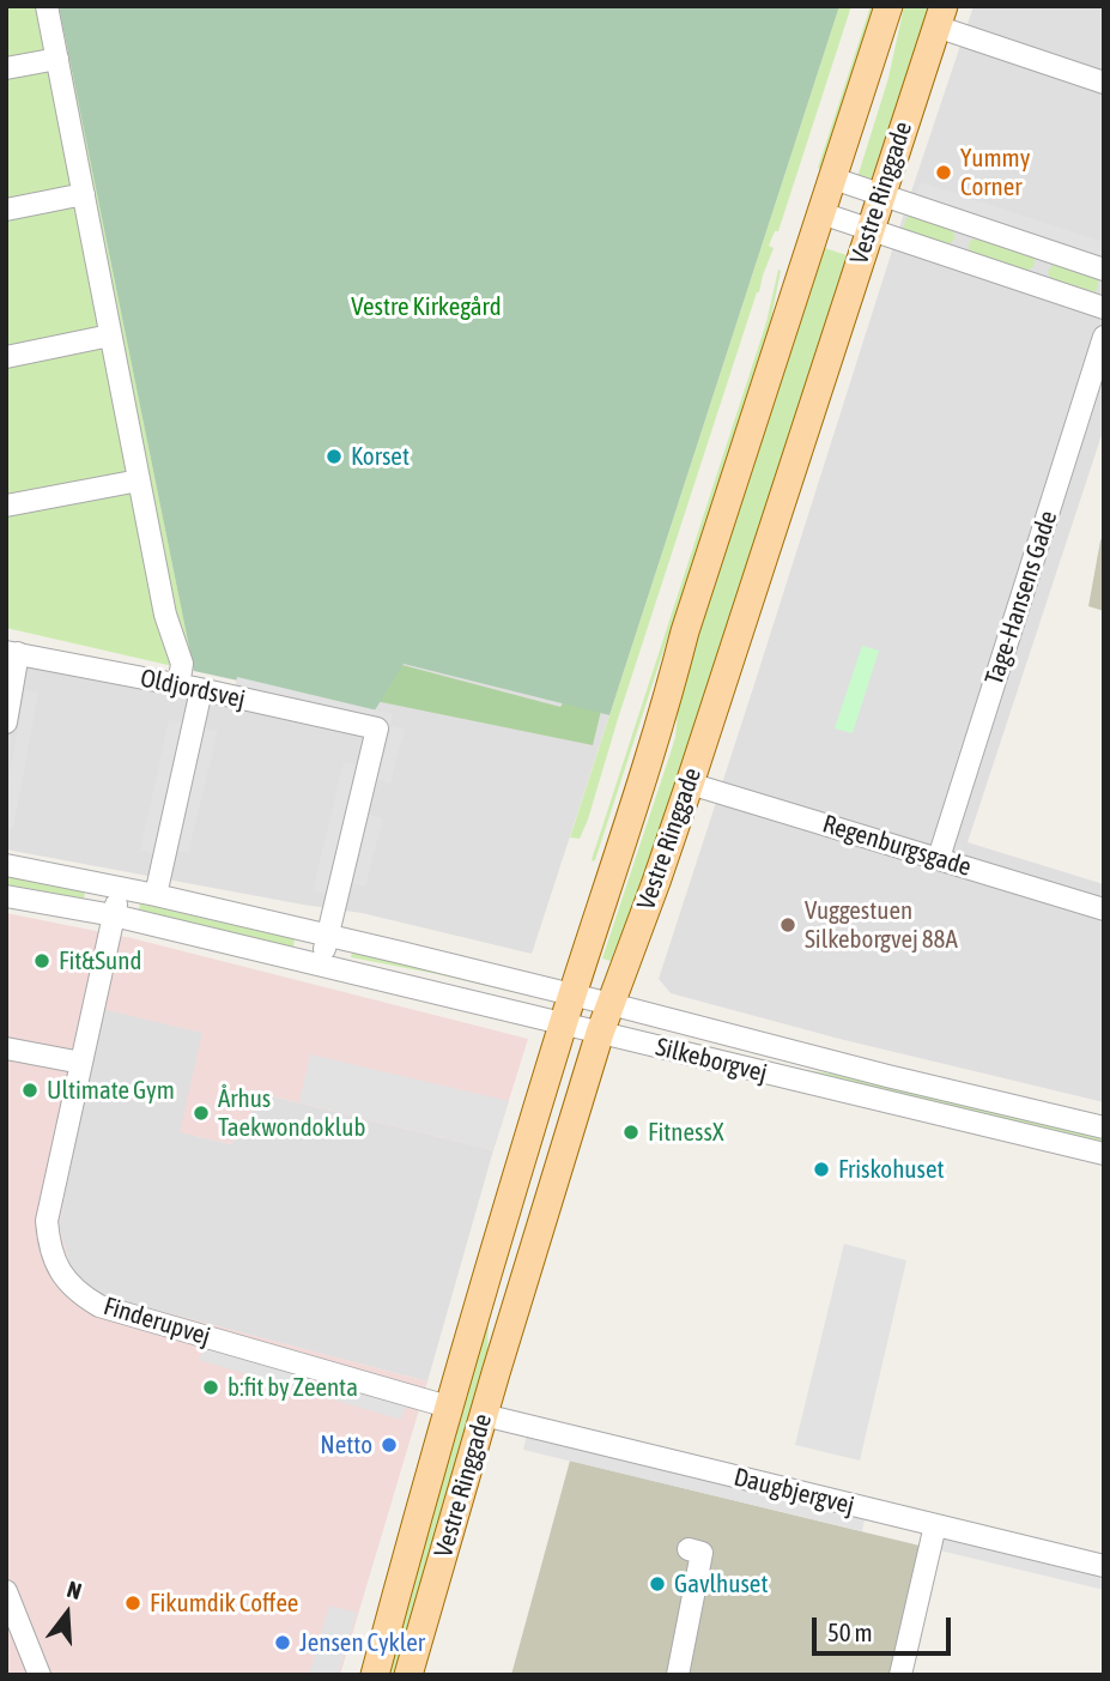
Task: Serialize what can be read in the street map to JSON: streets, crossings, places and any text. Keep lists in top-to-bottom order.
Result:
{
  "streets": {
    "main road": ["Vestre Ringgade"],
    "street": [
      "Tage-Hansens Gade",
      "Oldjordsvej",
      "Regenburgsgade",
      "Silkeborgvej",
      "Finderupvej",
      "Daugbjergvej"
    ]
  },
  "crossings": [
    ["Vestre Ringgade", "Regenburgsgade"],
    ["Vestre Ringgade", "Silkeborgvej"],
    ["Vestre Ringgade", "Finderupvej"],
    ["Vestre Ringgade", "Daugbjergvej"],
    ["Tage-Hansens Gade", "Regenburgsgade"],
    ["Oldjordsvej", "Silkeborgvej"],
    ["Silkeborgvej", "Finderupvej"]
  ],
  "parks": ["Vestre Kirkegård"],
  "places": [
    "Yummy Corner",
    "Korset",
    "Vuggestuen Silkeborgvej 88A",
    "Fit&Sund",
    "Ultimate Gym",
    "Århus Taekwondoklub",
    "FitnessX",
    "Friskohuset",
    "b:fit by Zeenta",
    "Netto",
    "Gavlhuset",
    "Fikumdik Coffee",
    "Jensen Cykler"
  ],
  "scale_bar": "50 m",
  "north": "top"
}
